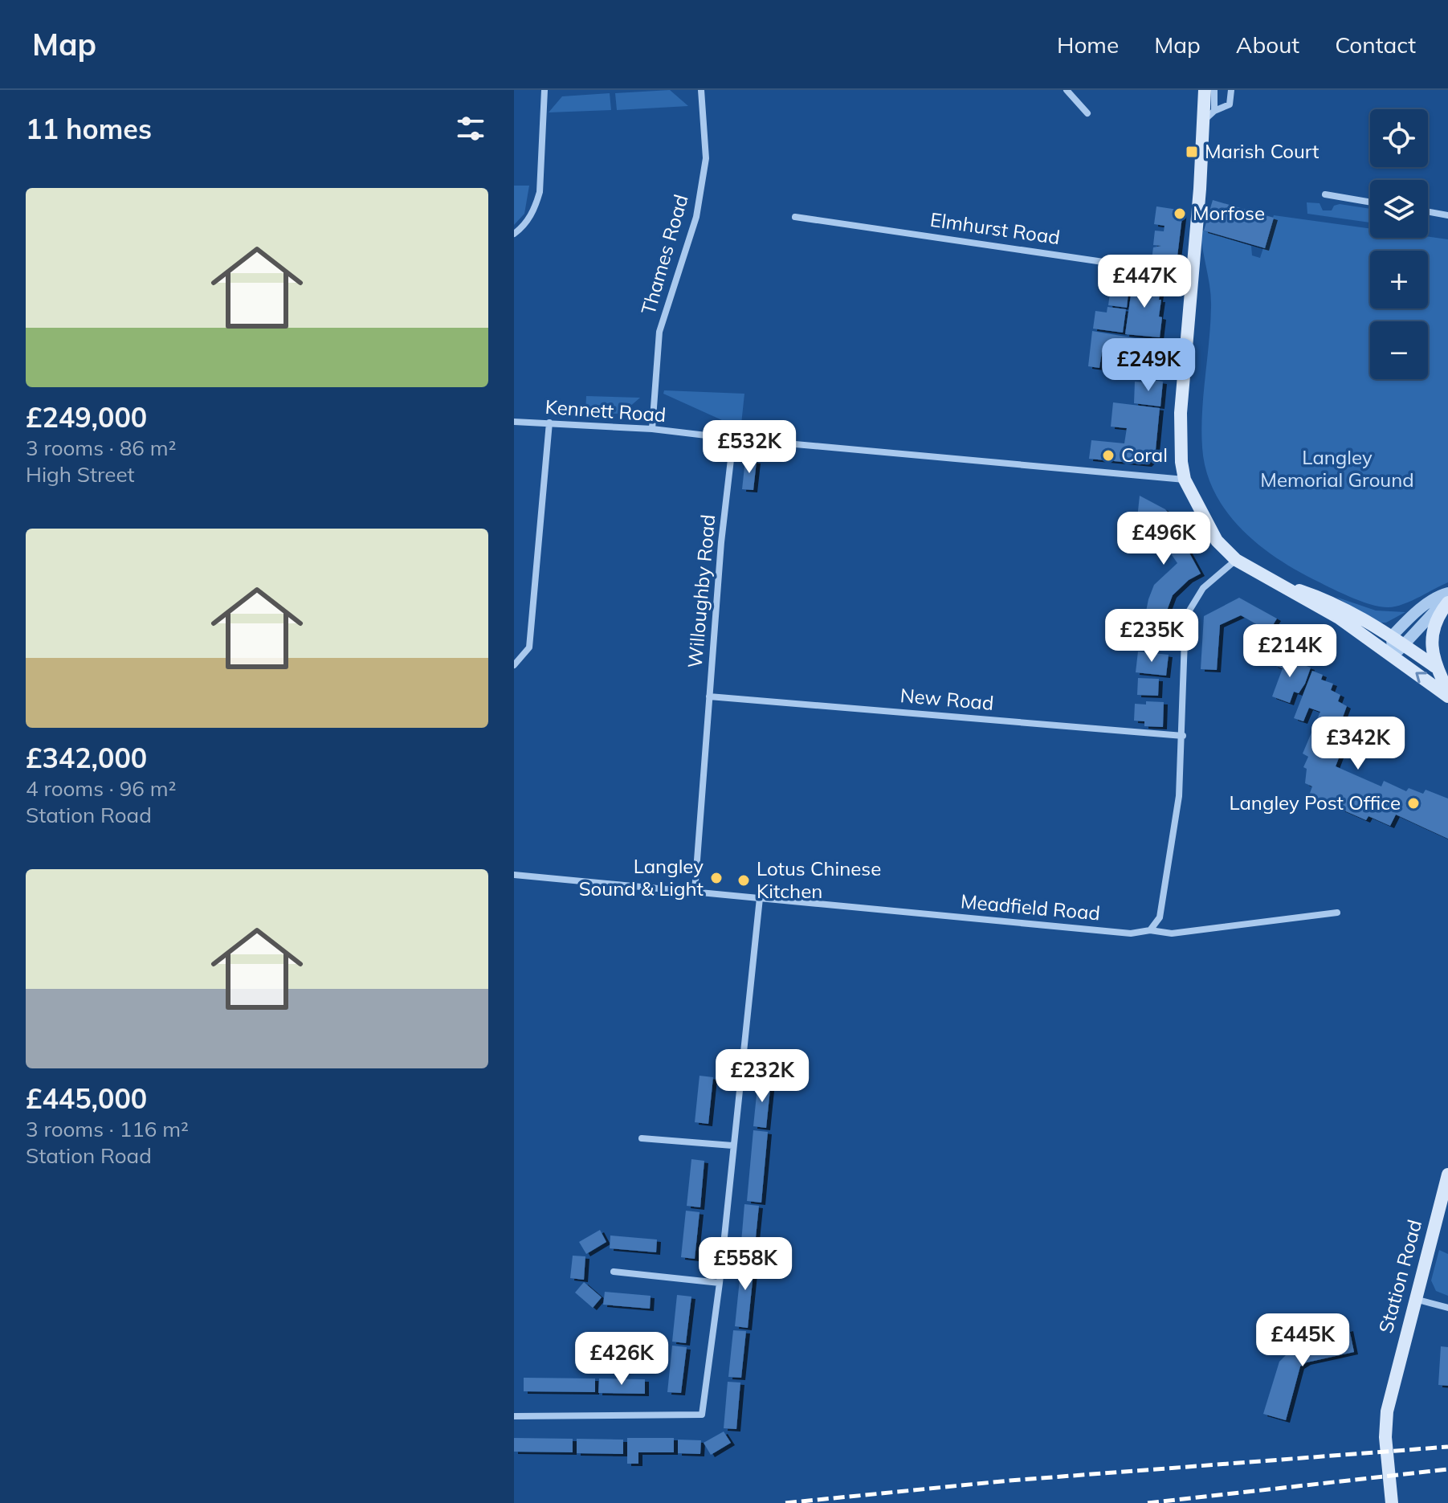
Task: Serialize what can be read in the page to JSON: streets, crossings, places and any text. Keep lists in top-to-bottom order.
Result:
{
  "streets": {
    "main road": ["Station Road"],
    "street": [
      "Elmhurst Road",
      "Thames Road",
      "Kennett Road",
      "Willoughby Road",
      "New Road",
      "Meadfield Road"
    ]
  },
  "crossings": [
    ["Thames Road", "Kennett Road"],
    ["Kennett Road", "Willoughby Road"],
    ["Willoughby Road", "New Road"],
    ["Willoughby Road", "Meadfield Road"]
  ],
  "parks": ["Langley Memorial Ground"],
  "places": {
    "transit": ["Marish Court"],
    "other": [
      "Morfose",
      "Coral",
      "Langley Post Office",
      "Langley Sound & Light",
      "Lotus Chinese Kitchen"
    ]
  },
  "page": {
    "header": "Map",
    "nav": [
      "Home",
      "Map",
      "About",
      "Contact"
    ],
    "heading": "11 homes",
    "map_buttons": ["+", "−"],
    "list": [
      {
        "name": "£249,000",
        "note": "3 rooms · 86 m² · High Street"
      },
      {
        "name": "£342,000",
        "note": "4 rooms · 96 m² · Station Road"
      },
      {
        "name": "£445,000",
        "note": "3 rooms · 116 m² · Station Road"
      }
    ],
    "price": [
      "£447K",
      "£249K",
      "£532K",
      "£496K",
      "£235K",
      "£214K",
      "£342K",
      "£232K",
      "£558K",
      "£445K",
      "£426K"
    ]
  }
}
